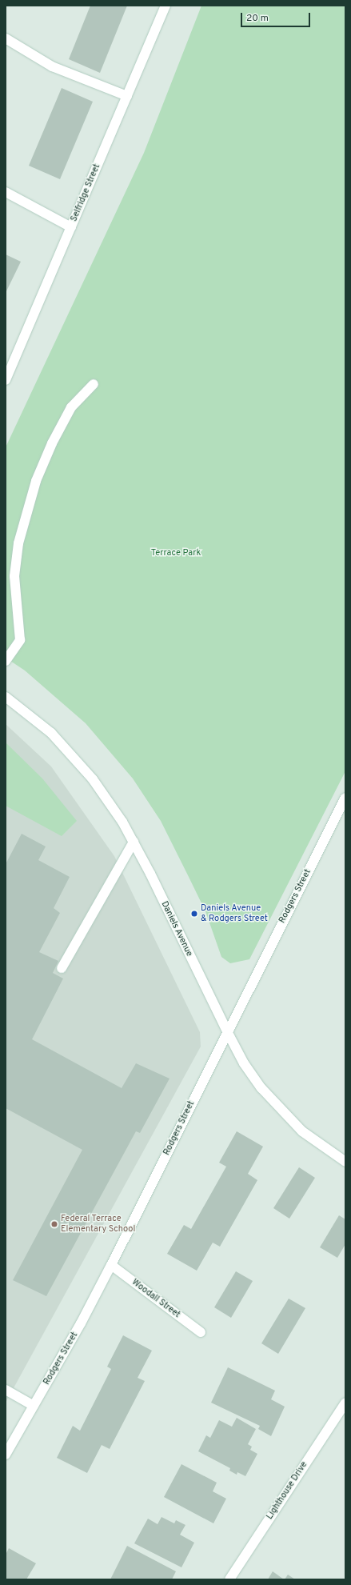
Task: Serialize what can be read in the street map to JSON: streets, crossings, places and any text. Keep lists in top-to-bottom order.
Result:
{
  "streets": {
    "street": [
      "Selfridge Street",
      "Rodgers Street",
      "Daniels Avenue",
      "Woodall Street",
      "Lighthouse Drive"
    ]
  },
  "crossings": [
    ["Rodgers Street", "Daniels Avenue"],
    ["Rodgers Street", "Woodall Street"]
  ],
  "parks": ["Terrace Park"],
  "places": ["Daniels Avenue & Rodgers Street", "Federal Terrace Elementary School"],
  "scale_bar": "20 m"
}
